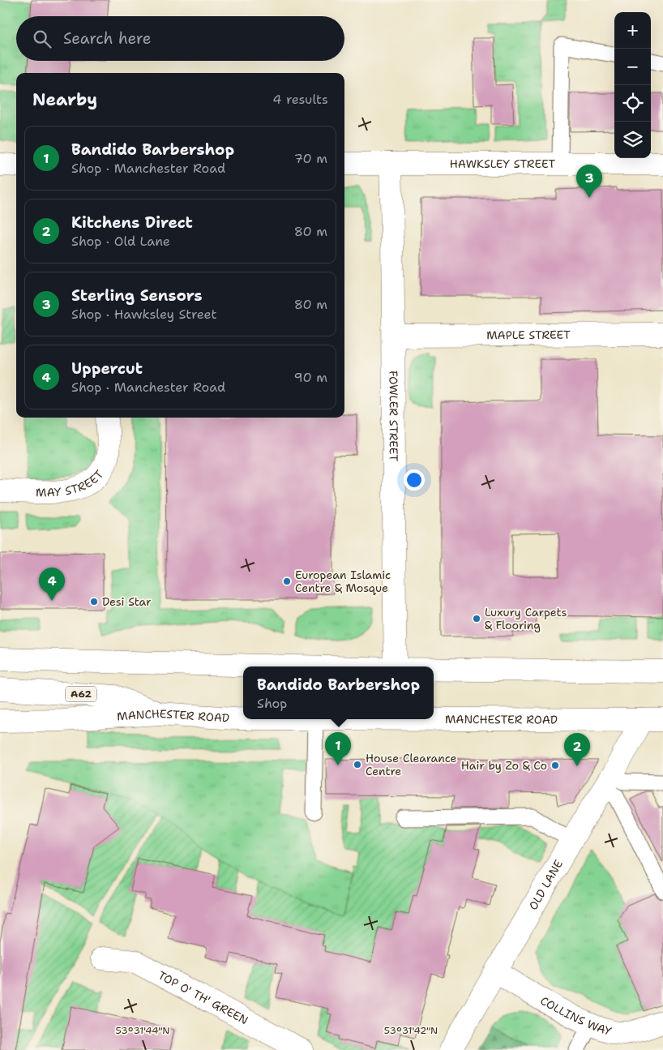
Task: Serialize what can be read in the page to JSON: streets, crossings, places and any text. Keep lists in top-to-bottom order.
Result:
{
  "streets": {
    "main road": [
      "HAWKSLEY STREET",
      "MAPLE STREET",
      "FOWLER STREET",
      "MAY STREET",
      "A62",
      "MANCHESTER ROAD",
      "OLD LANE",
      "TOP O' TH' GREEN",
      "COLLINS WAY"
    ]
  },
  "crossings": [
    ["HAWKSLEY STREET", "FOWLER STREET"],
    ["MAPLE STREET", "FOWLER STREET"],
    ["A62", "MANCHESTER ROAD"],
    ["MANCHESTER ROAD", "OLD LANE"],
    ["OLD LANE", "COLLINS WAY"]
  ],
  "places": [
    "European Islamic Centre & Mosque",
    "Desi Star",
    "Luxury Carpets & Flooring",
    "House Clearance Centre",
    "Hair by Zo & Co"
  ],
  "page": {
    "map_buttons": ["+", "−"],
    "search": "Search here",
    "heading": ["Nearby", "4 results"],
    "list": [
      {
        "mark": "1",
        "name": "Bandido Barbershop",
        "note": "Shop · Manchester Road",
        "value": "70 m"
      },
      {
        "mark": "2",
        "name": "Kitchens Direct",
        "note": "Shop · Old Lane",
        "value": "80 m"
      },
      {
        "mark": "3",
        "name": "Sterling Sensors",
        "note": "Shop · Hawksley Street",
        "value": "80 m"
      },
      {
        "mark": "4",
        "name": "Uppercut",
        "note": "Shop · Manchester Road",
        "value": "90 m"
      }
    ],
    "pins": [
      "3",
      "4",
      "1",
      "2"
    ],
    "popup": ["Bandido Barbershop", "Shop"]
  },
  "coordinates": ["53°31'44\"N", "53°31'42\"N"]
}
